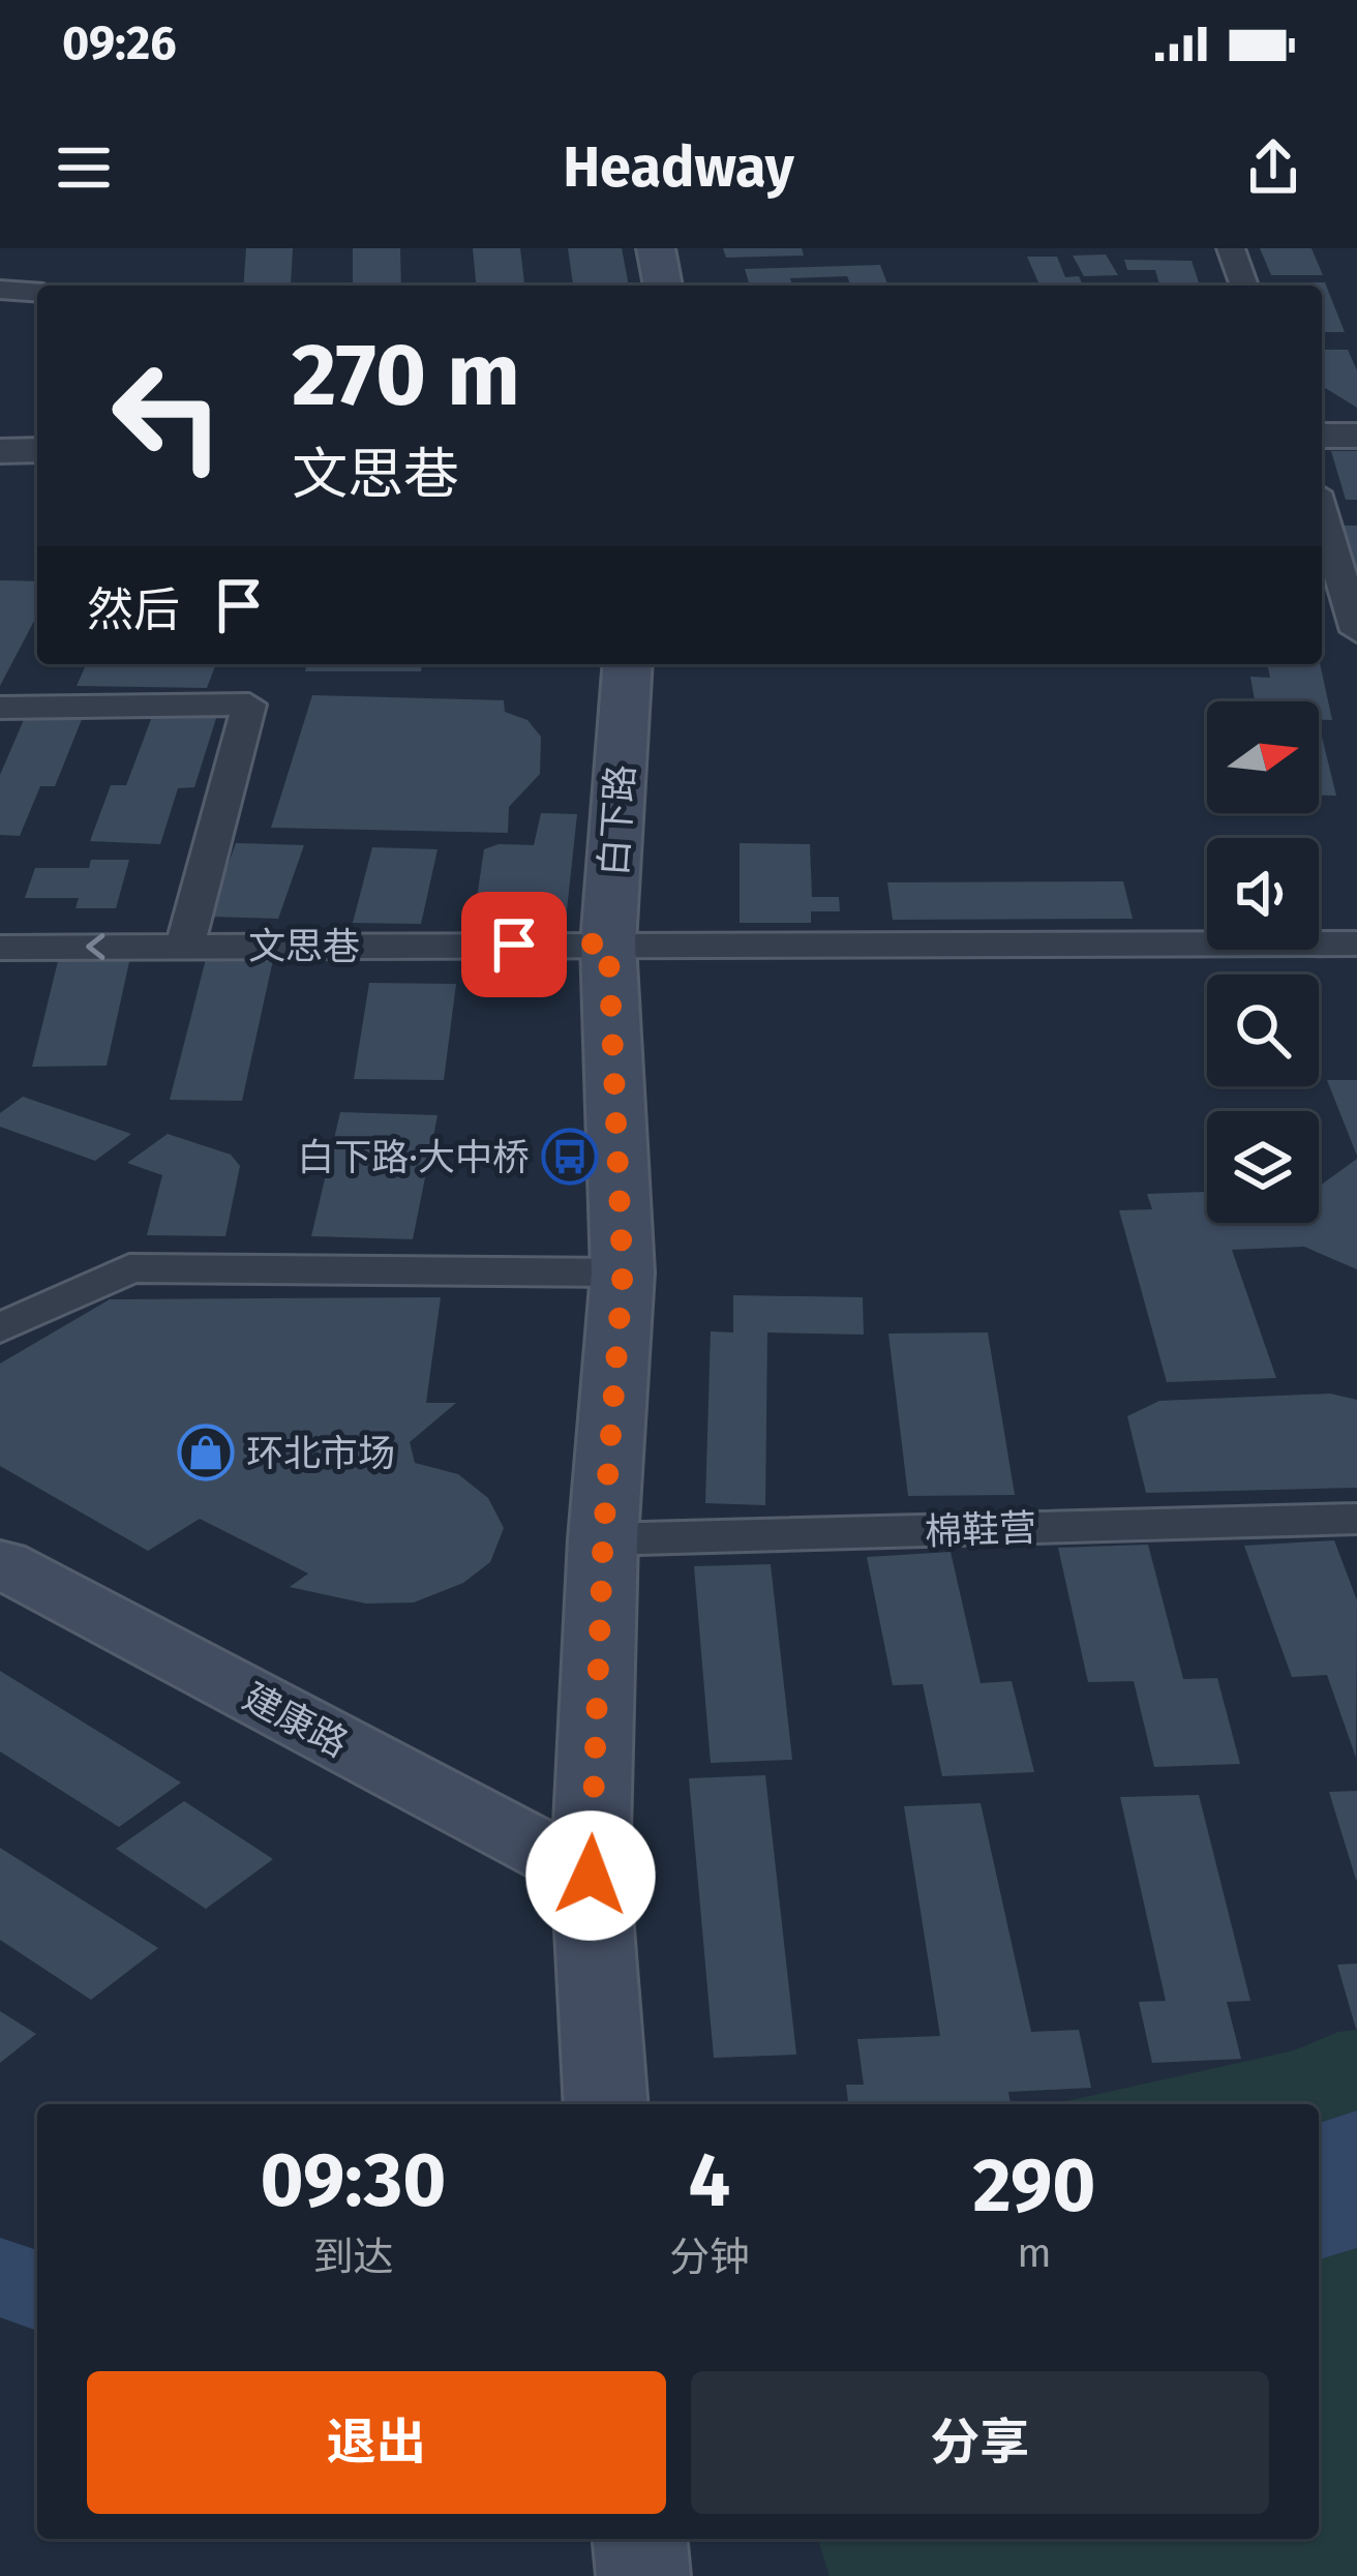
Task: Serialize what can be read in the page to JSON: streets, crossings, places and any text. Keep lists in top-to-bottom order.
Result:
{
  "streets": {
    "main road": ["白下路", "建康路"],
    "street": ["文思巷", "棉鞋营"]
  },
  "crossings": [
    ["白下路", "文思巷"],
    ["白下路", "棉鞋营"],
    ["白下路", "建康路"]
  ],
  "places": {
    "bus stop": ["白下路·大中桥"],
    "shop": ["环北市场"]
  },
  "north": "right",
  "page": {
    "status": "09:26",
    "header": "Headway",
    "turn": ["270 m", "文思巷"],
    "then": "然后",
    "eta": [
      "09:30",
      "到达",
      "4",
      "分钟",
      "290",
      "m"
    ],
    "buttons": ["退出", "分享"]
  }
}
